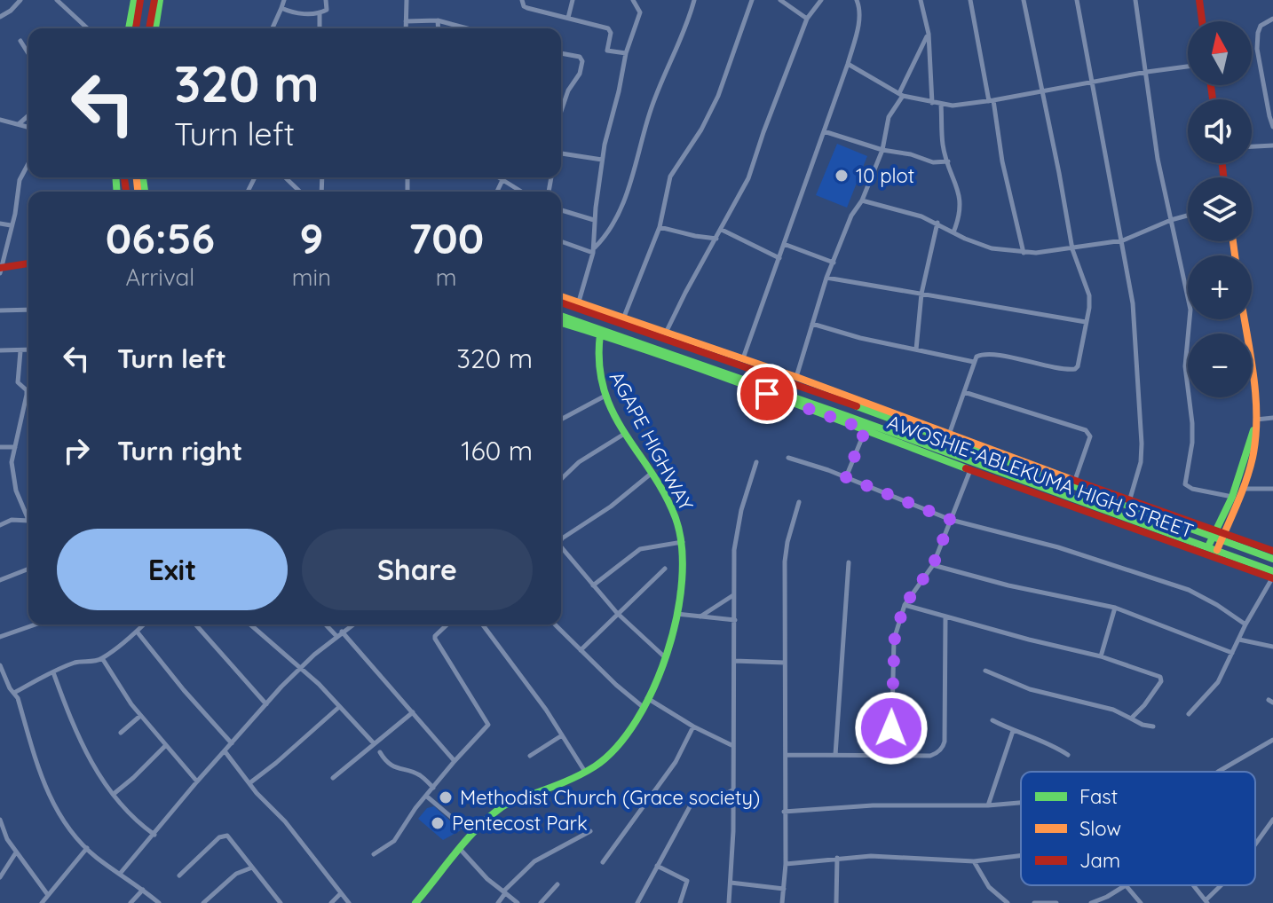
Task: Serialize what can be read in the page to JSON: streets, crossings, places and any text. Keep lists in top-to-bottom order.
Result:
{
  "streets": {
    "street": ["AGAPE HIGHWAY", "AWOSHIE-ABLEKUMA HIGH STREET"]
  },
  "crossings": [
    ["AGAPE HIGHWAY", "AWOSHIE-ABLEKUMA HIGH STREET"]
  ],
  "places": ["10 plot", "Methodist Church (Grace society)", "Pentecost Park"],
  "legend": ["Fast", "Slow", "Jam"],
  "north": "top",
  "page": {
    "map_buttons": ["+", "−"],
    "turn": ["320 m", "Turn left"],
    "eta": [
      "06:56",
      "Arrival",
      "9",
      "min",
      "700",
      "m"
    ],
    "list": [
      {
        "name": "Turn left",
        "value": "320 m"
      },
      {
        "name": "Turn right",
        "value": "160 m"
      }
    ],
    "buttons": ["Exit", "Share"]
  }
}
